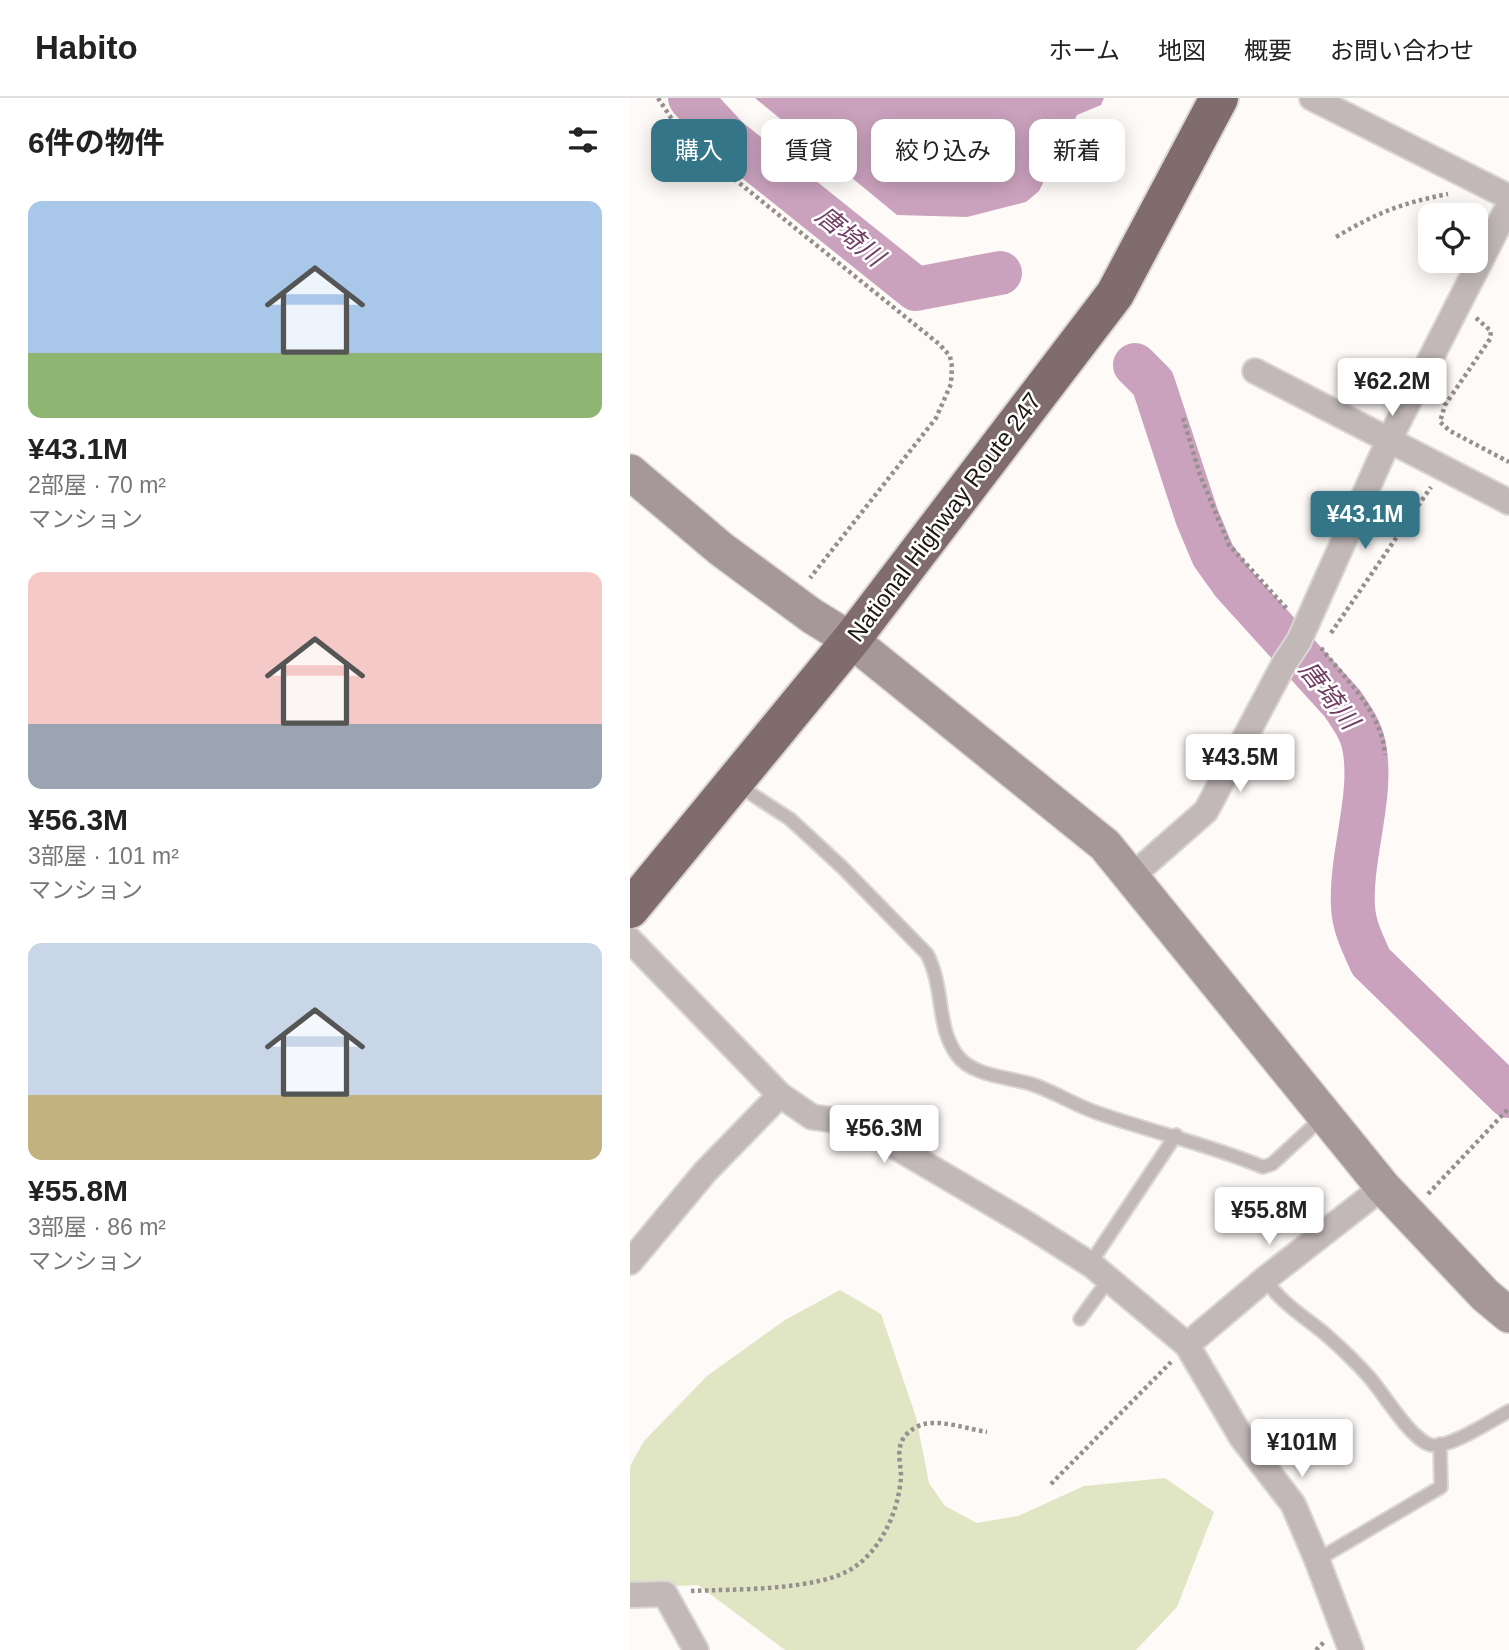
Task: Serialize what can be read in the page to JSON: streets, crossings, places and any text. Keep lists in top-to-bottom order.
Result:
{
  "streets": {
    "highway": ["National Highway Route 247"]
  },
  "water": ["唐埼川"],
  "page": {
    "header": "Habito",
    "nav": [
      "ホーム",
      "地図",
      "概要",
      "お問い合わせ"
    ],
    "heading": "6件の物件",
    "chip": [
      "購入",
      "賃貸",
      "絞り込み",
      "新着"
    ],
    "list": [
      {
        "name": "¥43.1M",
        "note": "2部屋 · 70 m² · マンション"
      },
      {
        "name": "¥56.3M",
        "note": "3部屋 · 101 m² · マンション"
      },
      {
        "name": "¥55.8M",
        "note": "3部屋 · 86 m² · マンション"
      }
    ],
    "price": [
      "¥62.2M",
      "¥43.1M",
      "¥43.5M",
      "¥56.3M",
      "¥55.8M",
      "¥101M"
    ]
  }
}
